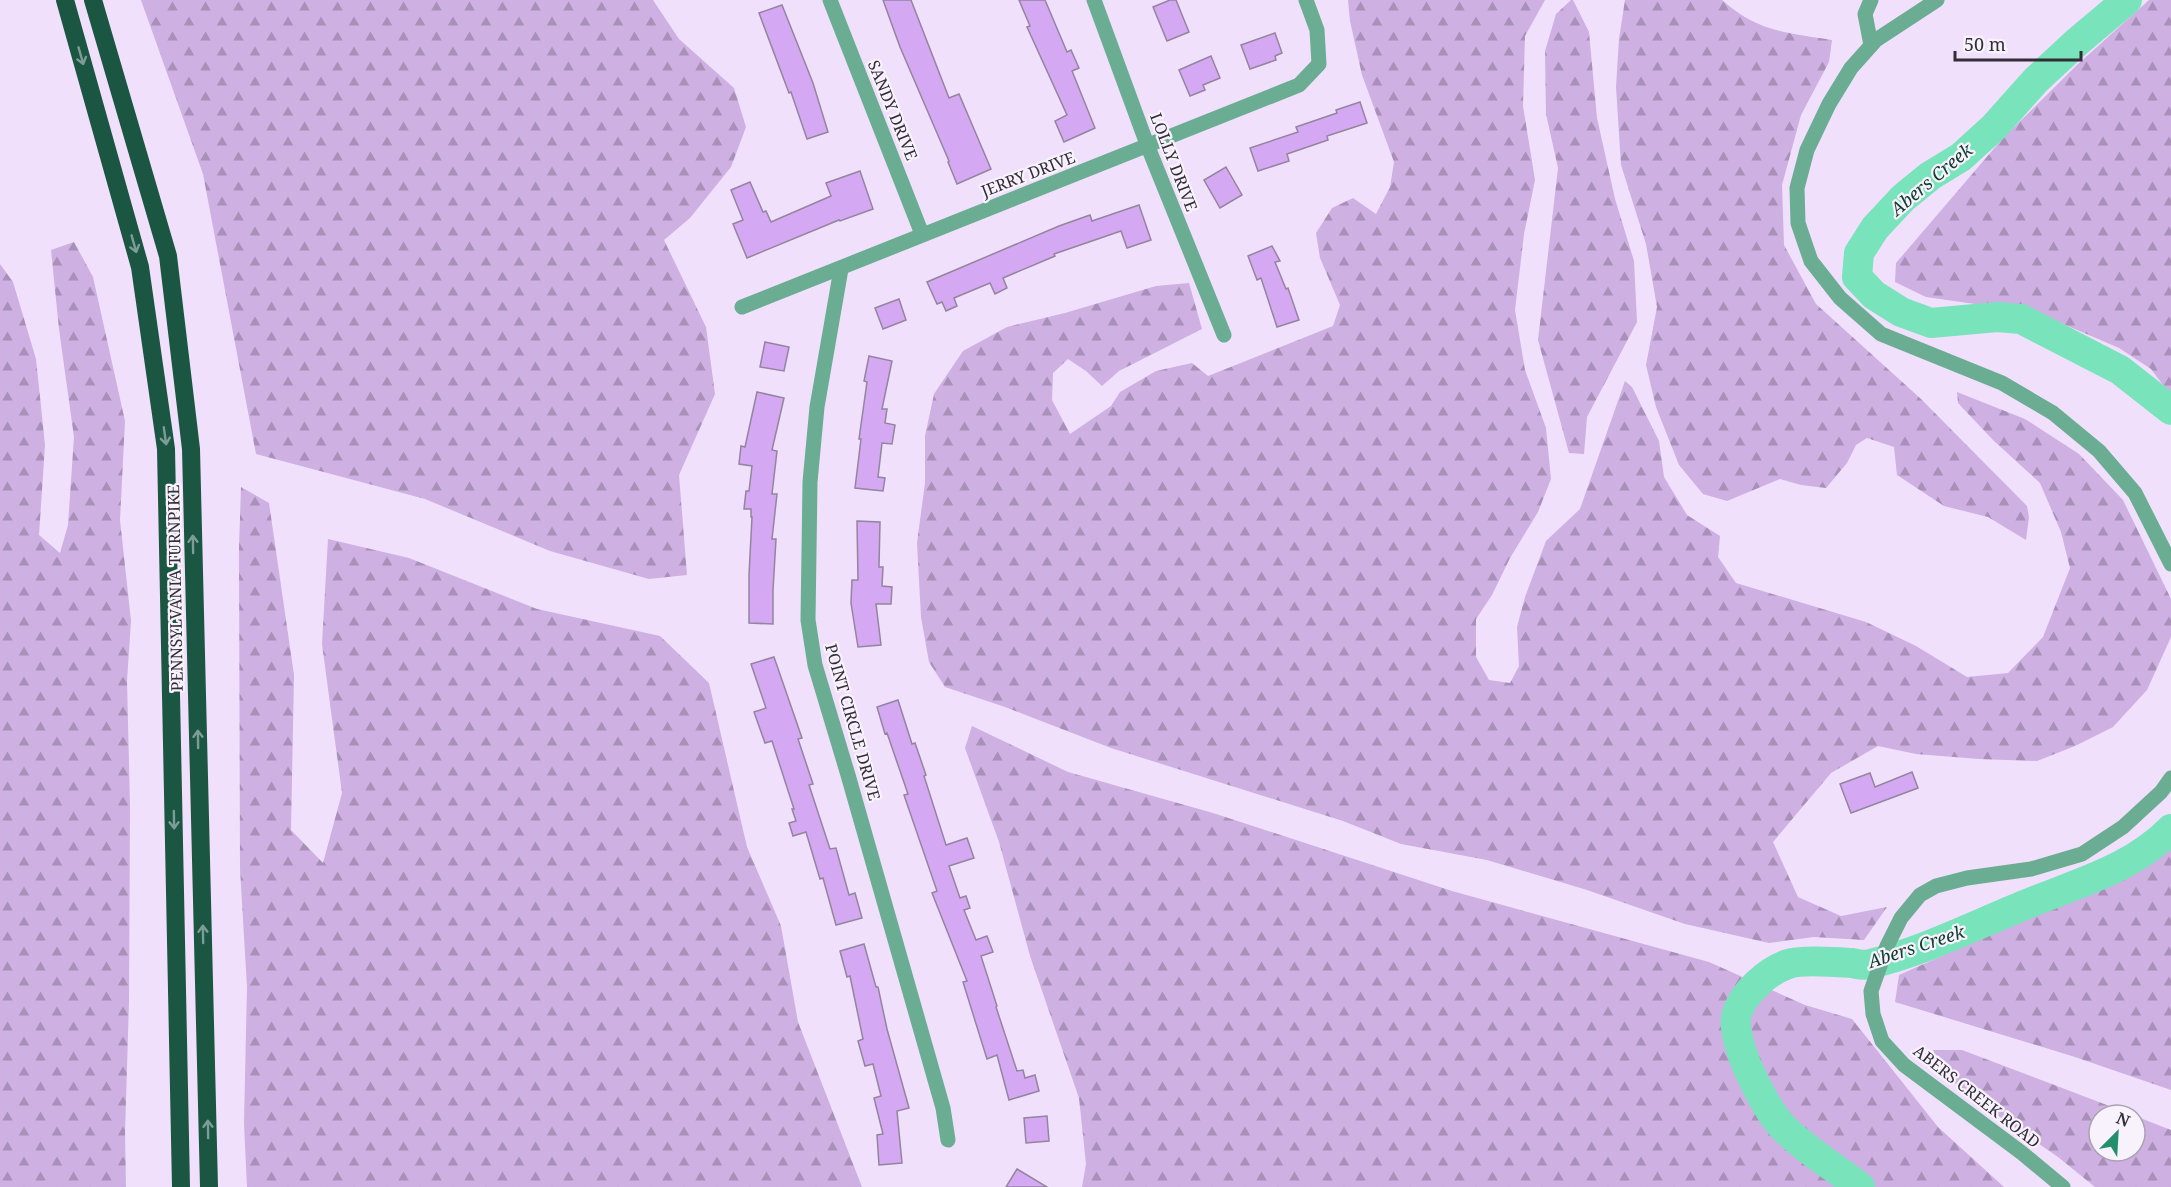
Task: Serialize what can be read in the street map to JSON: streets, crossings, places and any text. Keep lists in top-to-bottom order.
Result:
{
  "streets": {
    "highway": ["PENNSYLVANIA TURNPIKE"],
    "street": [
      "SANDY DRIVE",
      "LOLLY DRIVE",
      "JERRY DRIVE",
      "POINT CIRCLE DRIVE",
      "ABERS CREEK ROAD"
    ]
  },
  "crossings": [
    ["SANDY DRIVE", "JERRY DRIVE"],
    ["LOLLY DRIVE", "JERRY DRIVE"],
    ["JERRY DRIVE", "POINT CIRCLE DRIVE"]
  ],
  "water": ["Abers Creek"],
  "scale_bar": "50 m",
  "north": "top right"
}
